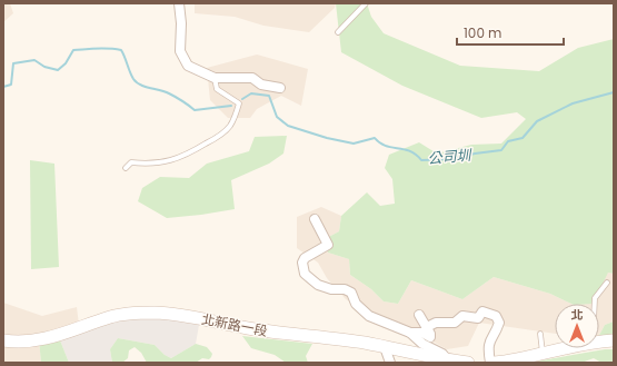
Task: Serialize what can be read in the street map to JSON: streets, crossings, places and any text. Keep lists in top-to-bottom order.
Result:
{
  "streets": {
    "main road": ["北新路一段"]
  },
  "water": ["公司圳"],
  "scale_bar": "100 m",
  "north": "top"
}
